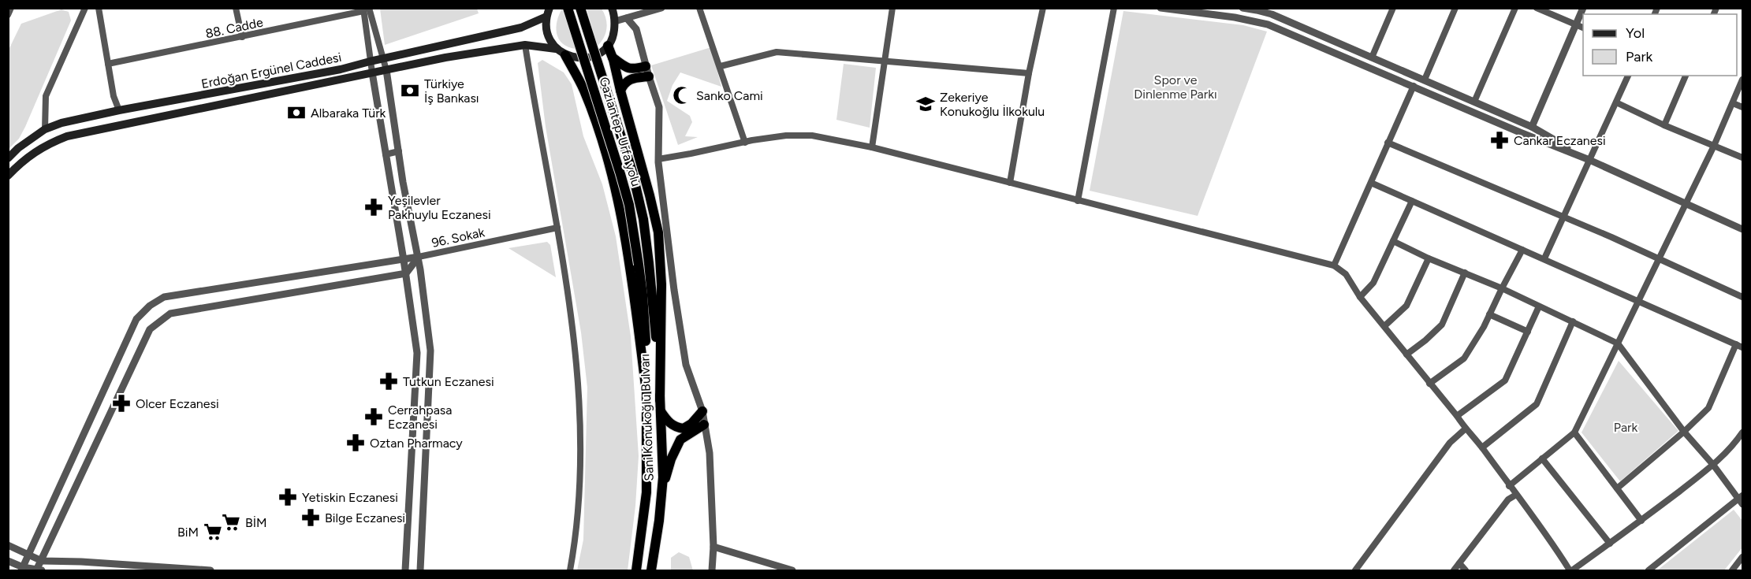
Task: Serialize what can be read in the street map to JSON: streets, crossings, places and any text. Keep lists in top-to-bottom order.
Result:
{
  "streets": {
    "highway": ["Gaziantep-Urfa yolu", "Sani Konukoğlu Bulvarı"],
    "main road": ["Erdoğan Ergünel Caddesi"],
    "street": ["88. Cadde", "96. Sokak"]
  },
  "crossings": [
    ["Gaziantep-Urfa yolu", "Sani Konukoğlu Bulvarı"]
  ],
  "parks": ["Spor ve Dinlenme Parkı", "Park"],
  "places": {
    "bank": ["Türkiye İş Bankası", "Albaraka Türk"],
    "mosque": ["Sanko Cami"],
    "school or university": ["Zekeriye Konukoğlu İlkokulu"],
    "pharmacy": [
      "Cankar Eczanesi",
      "Yeşilevler Pakhuylu Eczanesi",
      "Tutkun Eczanesi",
      "Olcer Eczanesi",
      "Cerrahpasa Eczanesi",
      "Oztan Pharmacy",
      "Yetiskin Eczanesi",
      "Bilge Eczanesi"
    ],
    "supermarket": ["BİM", "BiM"]
  },
  "legend": ["Yol", "Park"]
}
